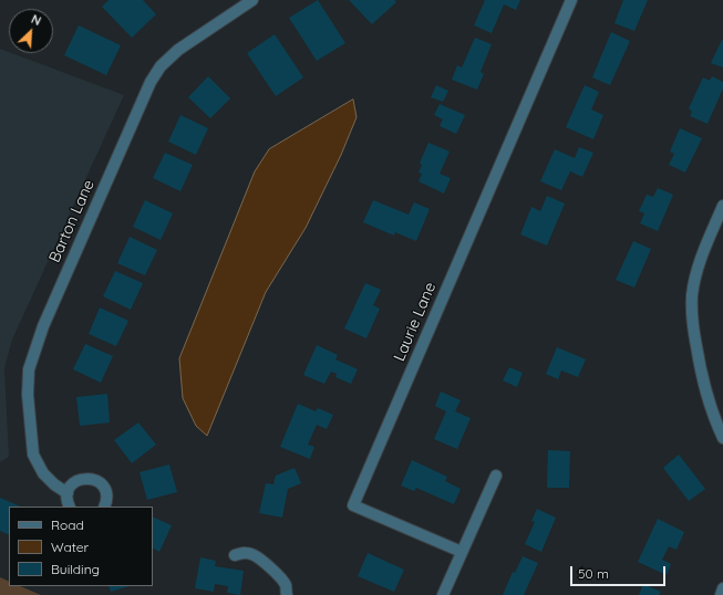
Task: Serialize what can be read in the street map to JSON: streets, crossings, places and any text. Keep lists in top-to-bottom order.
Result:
{
  "streets": {
    "street": ["Barton Lane", "Laurie Lane"]
  },
  "legend": ["Road", "Water", "Building"],
  "scale_bar": "50 m",
  "north": "top right"
}
